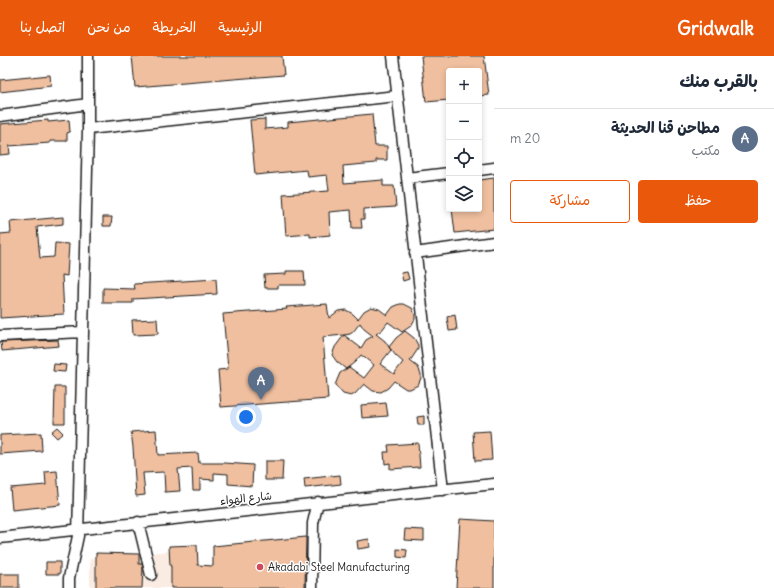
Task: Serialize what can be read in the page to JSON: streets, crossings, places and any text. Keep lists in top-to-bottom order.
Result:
{
  "streets": {
    "street": ["شارع الهواء"]
  },
  "places": ["Akadabi Steel Manufacturing"],
  "page": {
    "header": "Gridwalk",
    "nav": [
      "الرئيسية",
      "الخريطة",
      "من نحن",
      "اتصل بنا"
    ],
    "heading": "بالقرب منك",
    "map_buttons": ["+", "−"],
    "list": [
      {
        "mark": "A",
        "name": "مطاحن قنا الحديثة",
        "note": "مكتب",
        "value": "20 m"
      }
    ],
    "buttons": ["حفظ", "مشاركة"],
    "pins": "A"
  }
}
